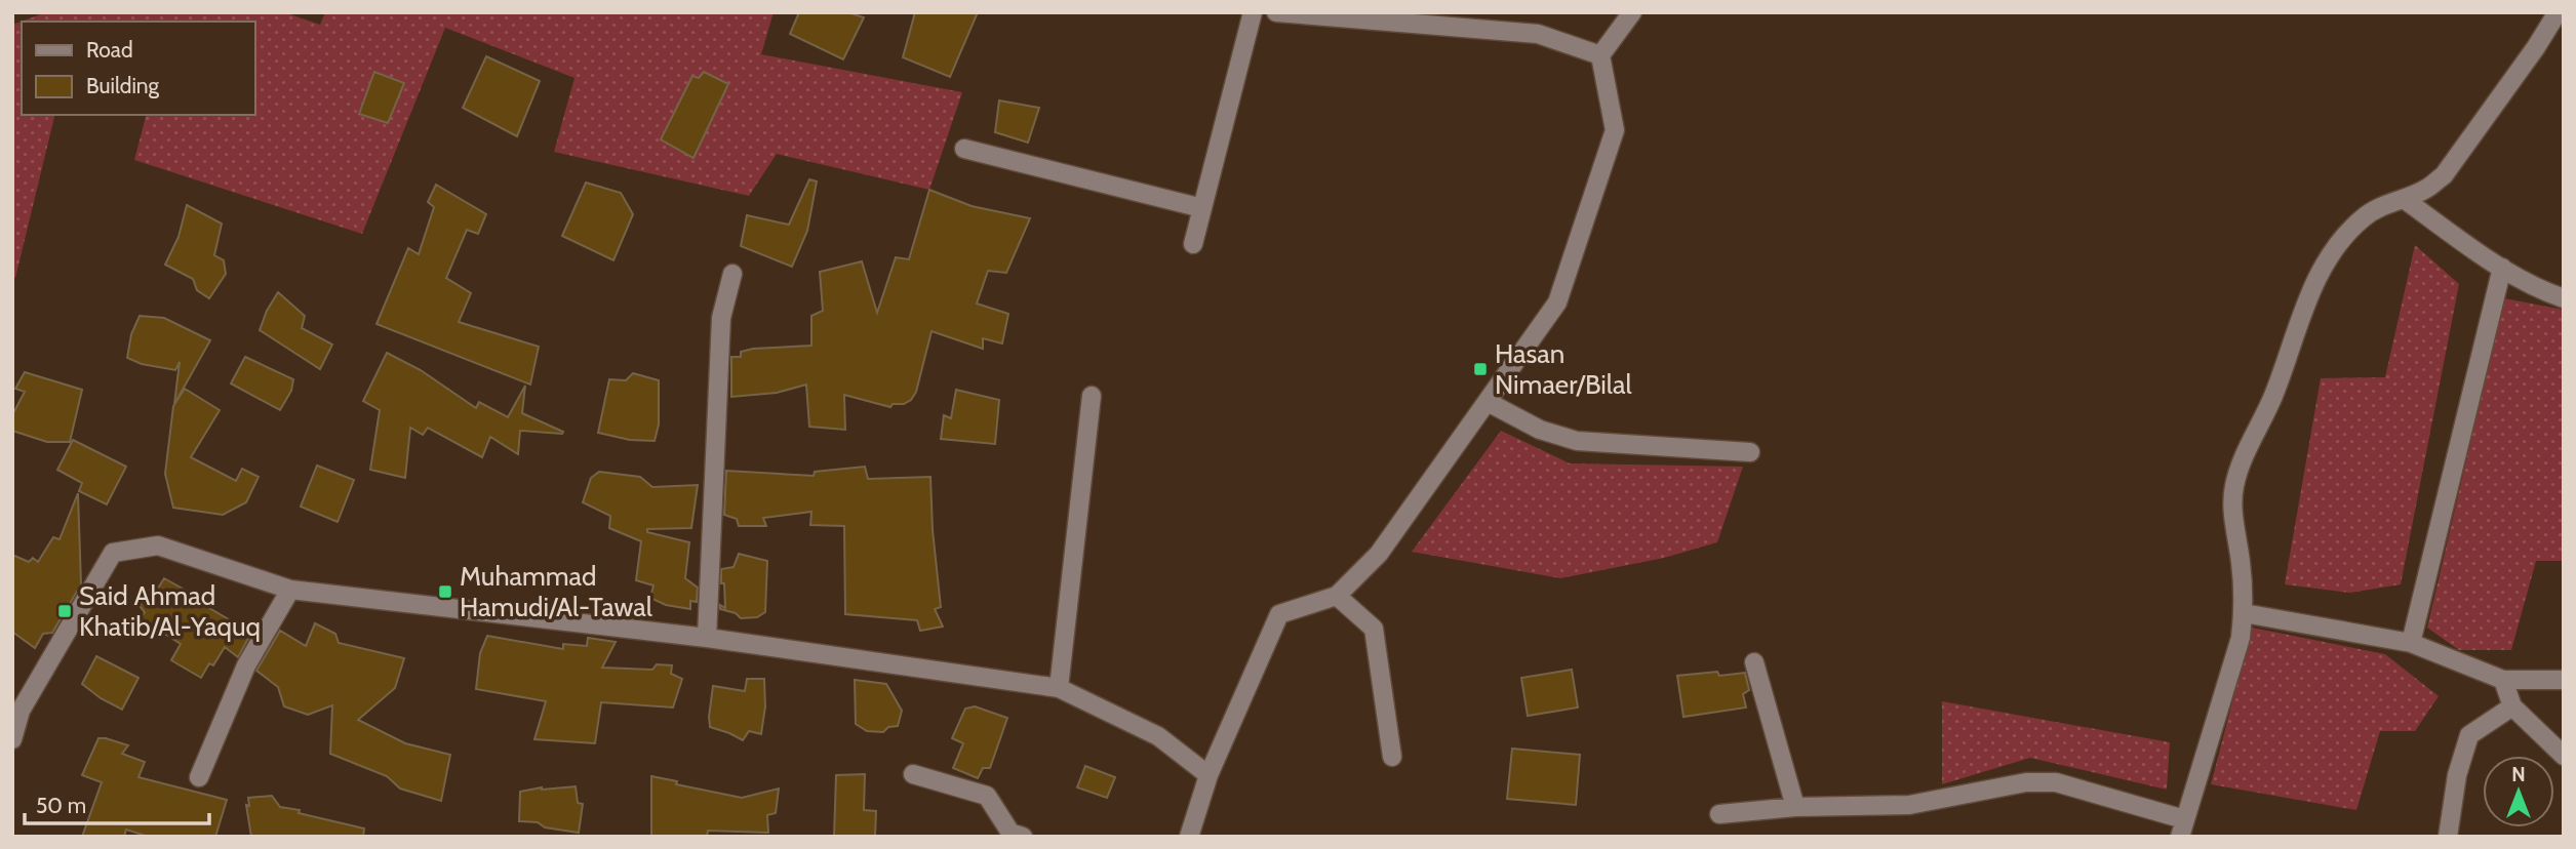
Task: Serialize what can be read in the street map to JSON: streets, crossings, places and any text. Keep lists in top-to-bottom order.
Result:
{
  "places": {
    "transit": ["Hasan Nimaer/Bilal", "Muhammad Hamudi/Al-Tawal", "Said Ahmad Khatib/Al-Yaquq"]
  },
  "legend": ["Road", "Building"],
  "scale_bar": "50 m",
  "north": "top"
}
